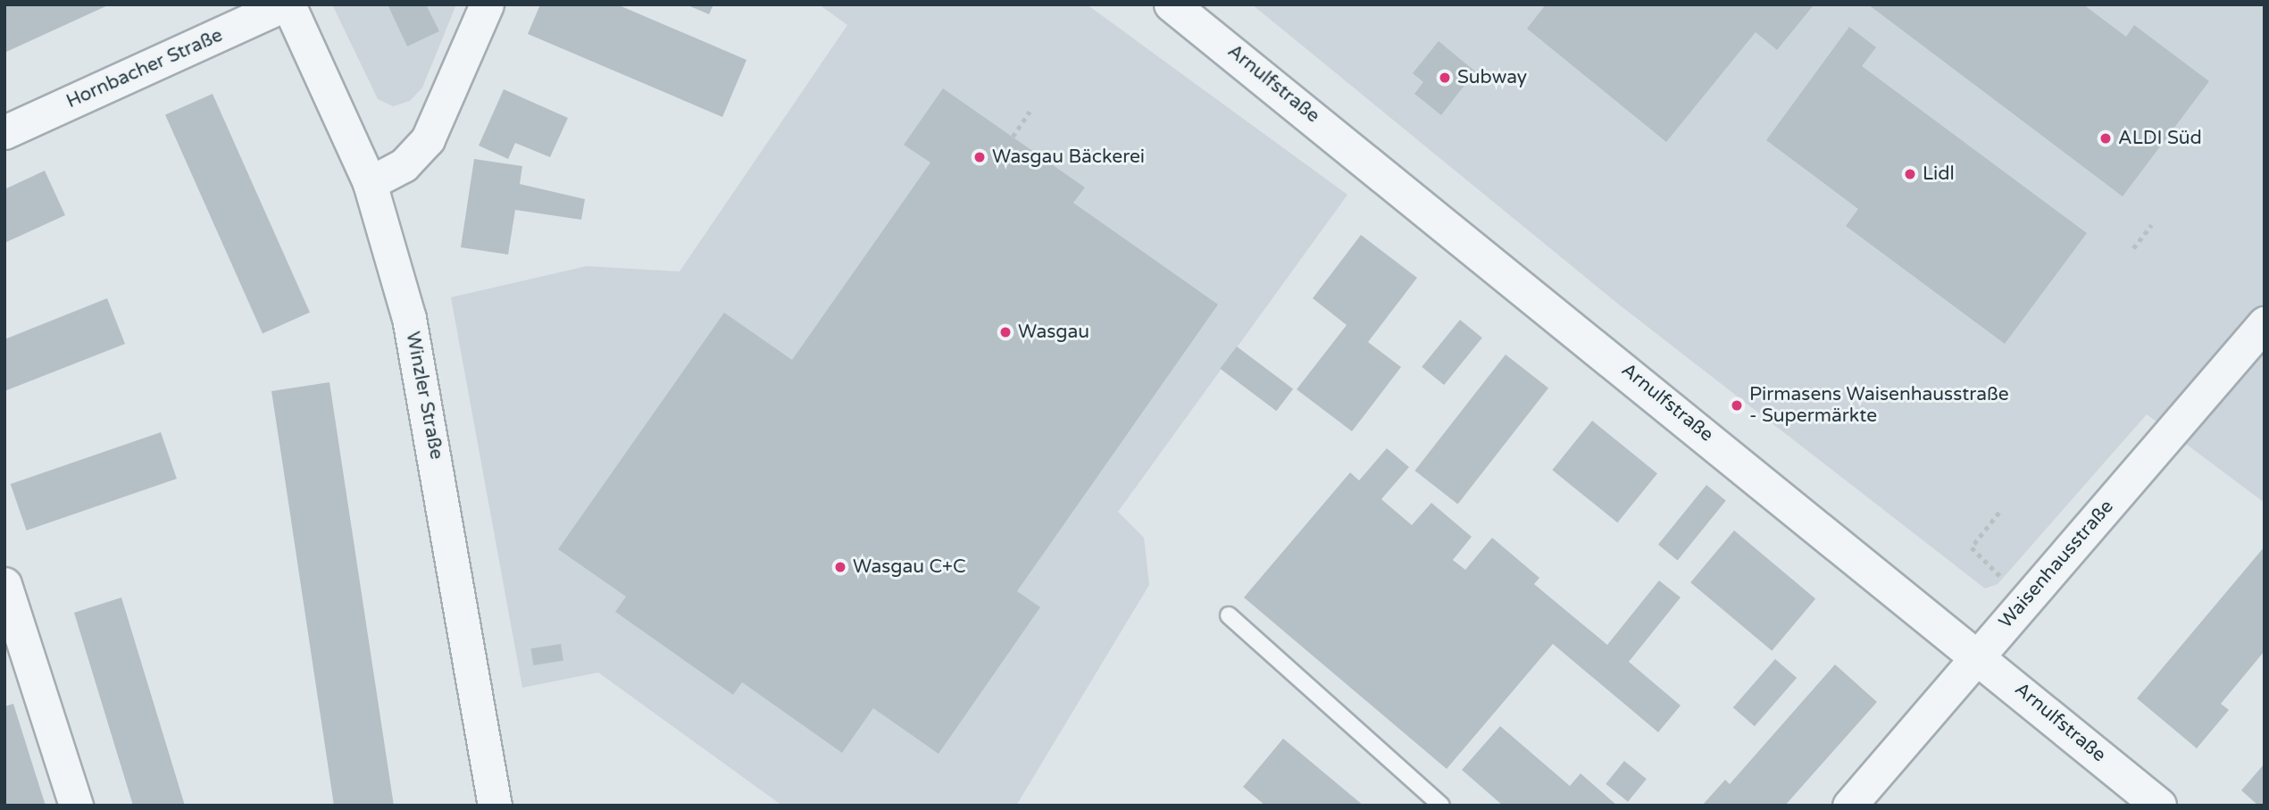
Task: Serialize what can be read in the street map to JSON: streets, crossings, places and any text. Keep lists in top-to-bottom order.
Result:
{
  "streets": {
    "street": [
      "Hornbacher Straße",
      "Arnulfstraße",
      "Winzler Straße",
      "Waisenhausstraße"
    ]
  },
  "crossings": [
    ["Hornbacher Straße", "Winzler Straße"],
    ["Arnulfstraße", "Waisenhausstraße"]
  ],
  "places": [
    "Subway",
    "ALDI Süd",
    "Wasgau Bäckerei",
    "Lidl",
    "Wasgau",
    "Pirmasens Waisenhausstraße - Supermärkte",
    "Wasgau C+C"
  ]
}
